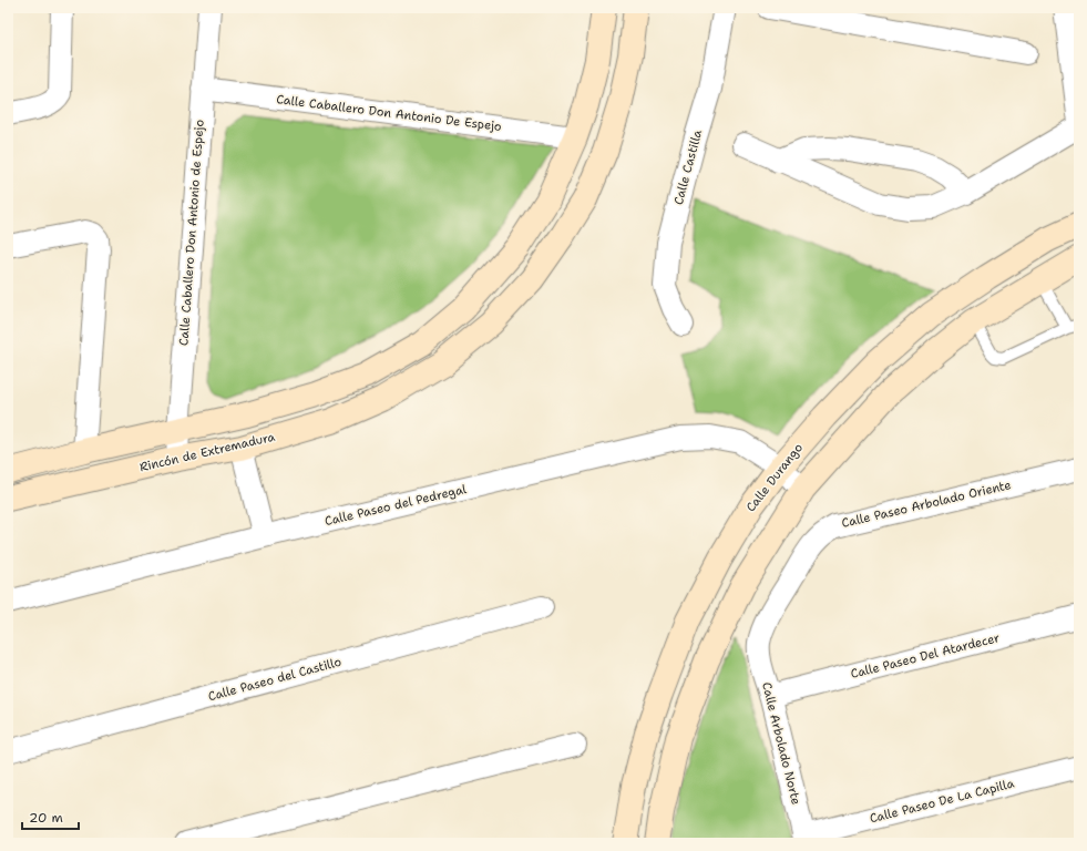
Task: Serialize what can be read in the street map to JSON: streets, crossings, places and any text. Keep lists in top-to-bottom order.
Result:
{
  "streets": {
    "street": [
      "Calle Caballero Don Antonio De Espejo",
      "Calle Castilla",
      "Calle Caballero Don Antonio de Espejo",
      "Rincón de Extremadura",
      "Calle Durango",
      "Calle Paseo Arbolado Oriente",
      "Calle Paseo del Pedregal",
      "Calle Paseo Del Atardecer",
      "Calle Paseo del Castillo",
      "Calle Arbolado Norte",
      "Calle Paseo De La Capilla"
    ]
  },
  "crossings": [
    ["Calle Caballero Don Antonio De Espejo", "Calle Caballero Don Antonio de Espejo"],
    ["Calle Caballero Don Antonio de Espejo", "Rincón de Extremadura"],
    ["Calle Durango", "Calle Paseo del Pedregal"],
    ["Calle Paseo Arbolado Oriente", "Calle Arbolado Norte"],
    ["Calle Paseo Del Atardecer", "Calle Arbolado Norte"],
    ["Calle Arbolado Norte", "Calle Paseo De La Capilla"]
  ],
  "scale_bar": "20 m"
}
